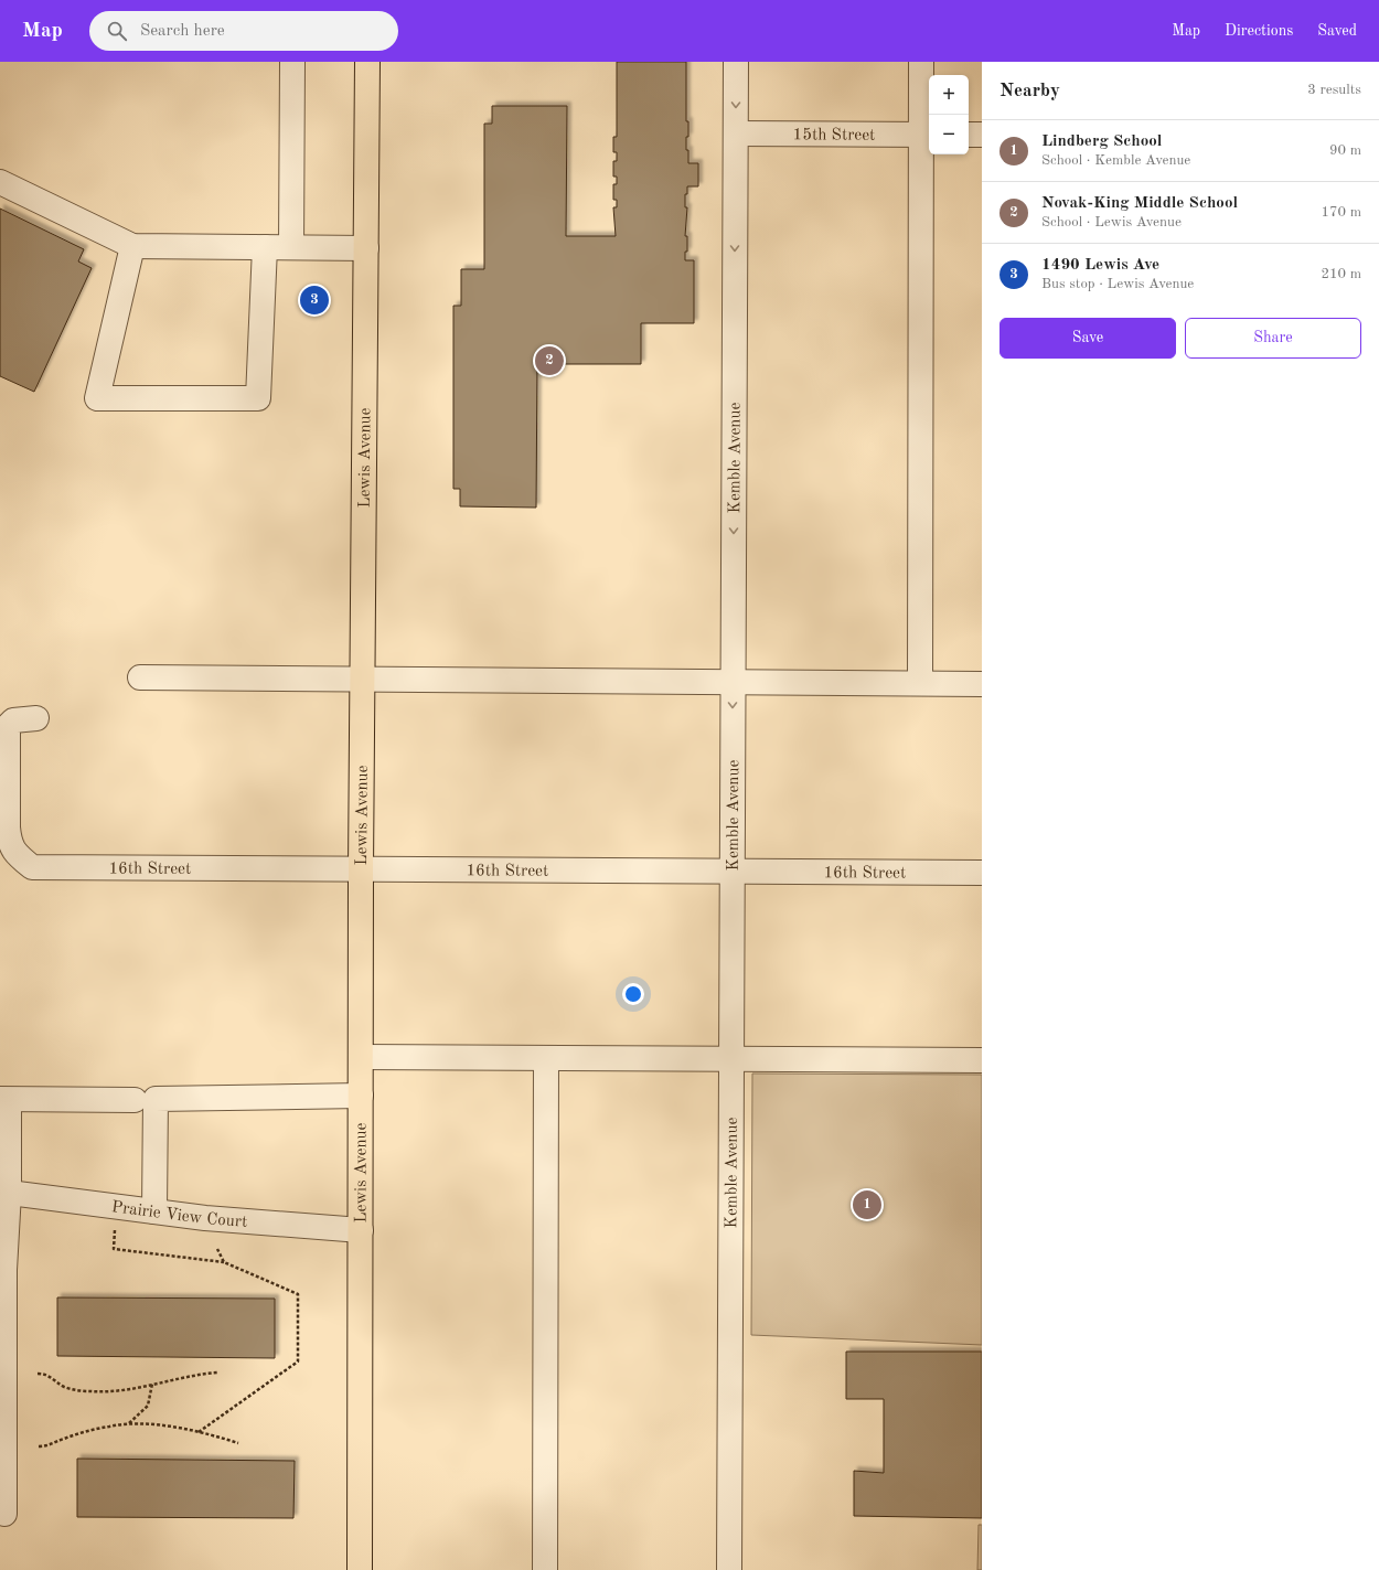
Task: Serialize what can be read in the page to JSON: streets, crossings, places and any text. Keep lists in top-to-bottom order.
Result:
{
  "streets": {
    "main road": ["Lewis Avenue"],
    "street": [
      "15th Street",
      "Kemble Avenue",
      "16th Street",
      "Prairie View Court"
    ]
  },
  "crossings": [
    ["15th Street", "Kemble Avenue"],
    ["Lewis Avenue", "16th Street"],
    ["Lewis Avenue", "Prairie View Court"],
    ["Kemble Avenue", "16th Street"]
  ],
  "page": {
    "header": "Map",
    "search": "Search here",
    "nav": ["Map", "Directions", "Saved"],
    "heading": ["Nearby", "3 results"],
    "map_buttons": ["+", "−"],
    "list": [
      {
        "mark": "1",
        "name": "Lindberg School",
        "note": "School · Kemble Avenue",
        "value": "90 m"
      },
      {
        "mark": "2",
        "name": "Novak-King Middle School",
        "note": "School · Lewis Avenue",
        "value": "170 m"
      },
      {
        "mark": "3",
        "name": "1490 Lewis Ave",
        "note": "Bus stop · Lewis Avenue",
        "value": "210 m"
      }
    ],
    "pins": ["3", "2", "1"],
    "buttons": ["Save", "Share"]
  }
}
